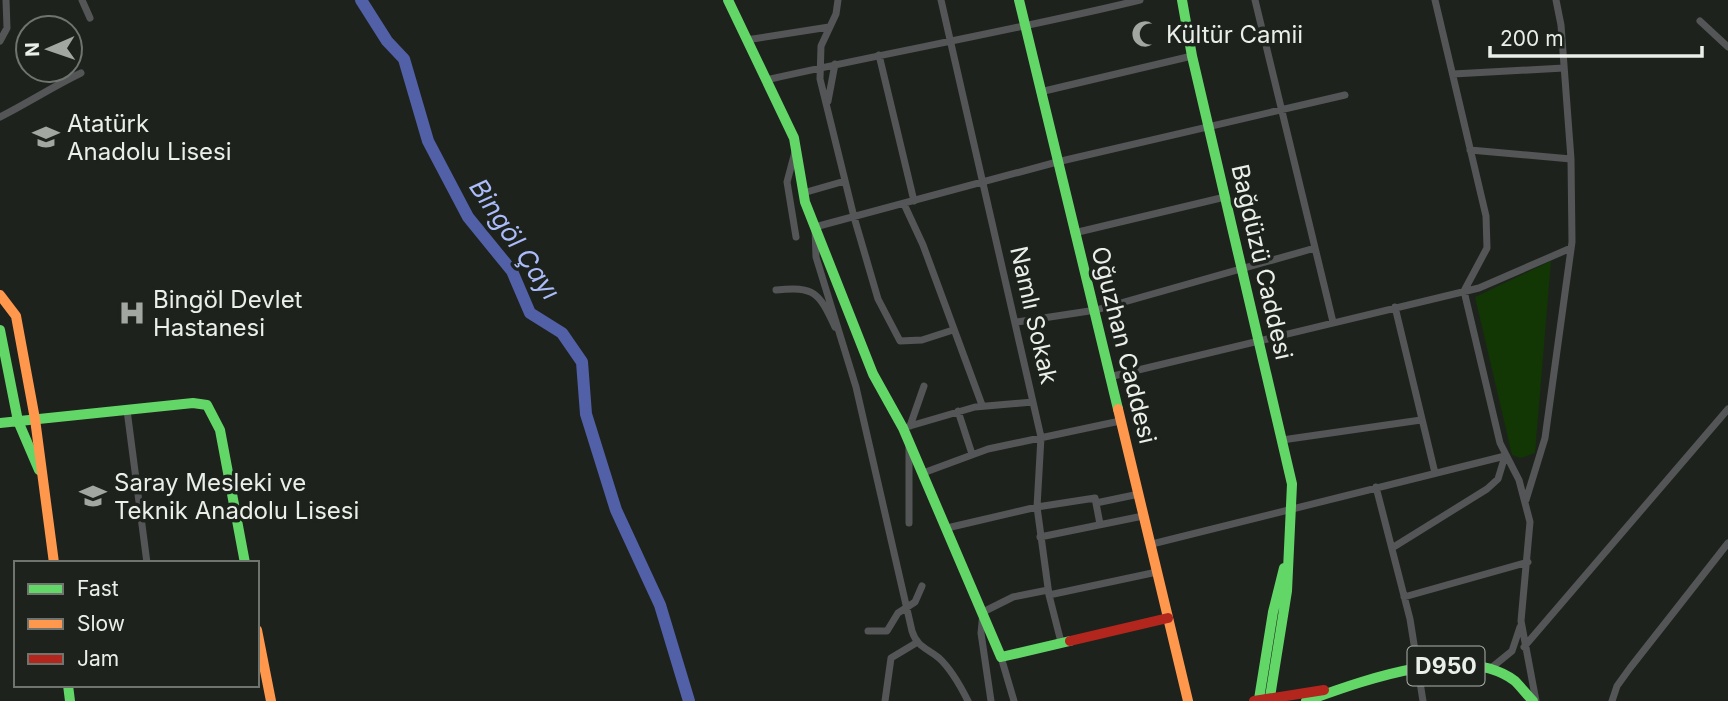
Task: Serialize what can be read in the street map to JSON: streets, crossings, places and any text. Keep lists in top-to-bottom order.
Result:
{
  "streets": {
    "street": [
      "Bağdüzü Caddesi",
      "Namlı Sokak",
      "Oğuzhan Caddesi",
      "D950"
    ]
  },
  "crossings": [
    ["Bağdüzü Caddesi", "D950"]
  ],
  "water": ["Bingöl Çayı"],
  "places": {
    "mosque": ["Kültür Camii"],
    "school or university": ["Atatürk Anadolu Lisesi", "Saray Mesleki ve Teknik Anadolu Lisesi"],
    "hospital": ["Bingöl Devlet Hastanesi"]
  },
  "legend": ["Fast", "Slow", "Jam"],
  "scale_bar": "200 m",
  "north": "left"
}
